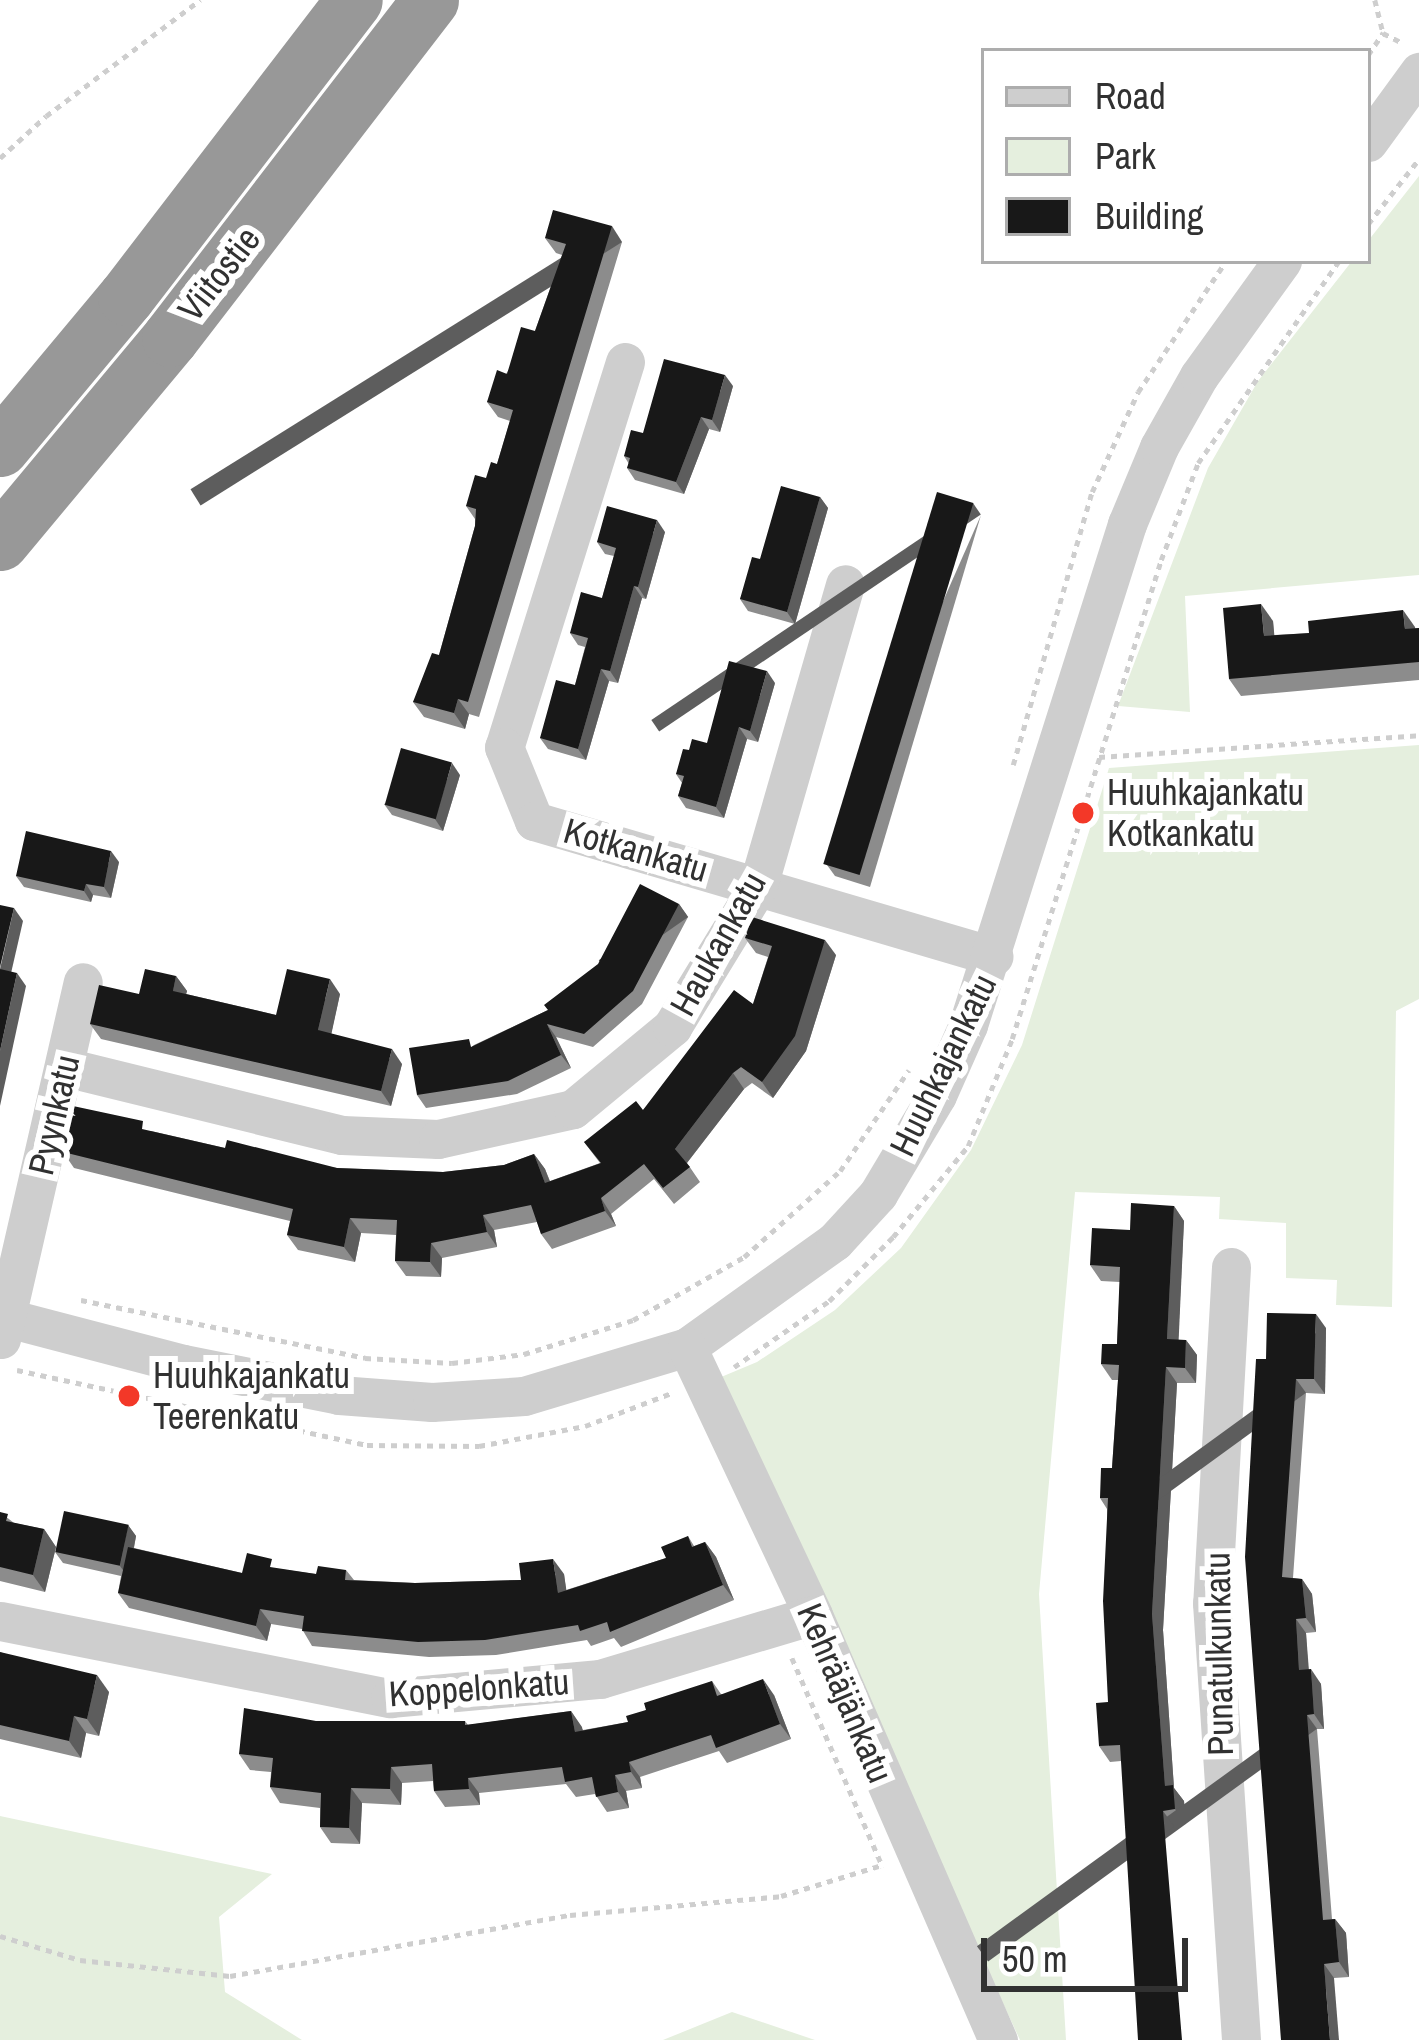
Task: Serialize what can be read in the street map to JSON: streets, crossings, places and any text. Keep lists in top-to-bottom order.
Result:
{
  "streets": {
    "highway": ["Viitostie"],
    "street": [
      "Kotkankatu",
      "Haukankatu",
      "Huuhkajankatu",
      "Pyynkatu",
      "Punatulkunkatu",
      "Koppelonkatu",
      "Kehrääjänkatu"
    ]
  },
  "crossings": [
    ["Kotkankatu", "Haukankatu"],
    ["Kotkankatu", "Huuhkajankatu"],
    ["Haukankatu", "Pyynkatu"],
    ["Huuhkajankatu", "Pyynkatu"],
    ["Huuhkajankatu", "Kehrääjänkatu"],
    ["Koppelonkatu", "Kehrääjänkatu"]
  ],
  "places": ["Huuhkajankatu Kotkankatu", "Huuhkajankatu Teerenkatu"],
  "legend": ["Road", "Park", "Building"],
  "scale_bar": "50 m"
}
